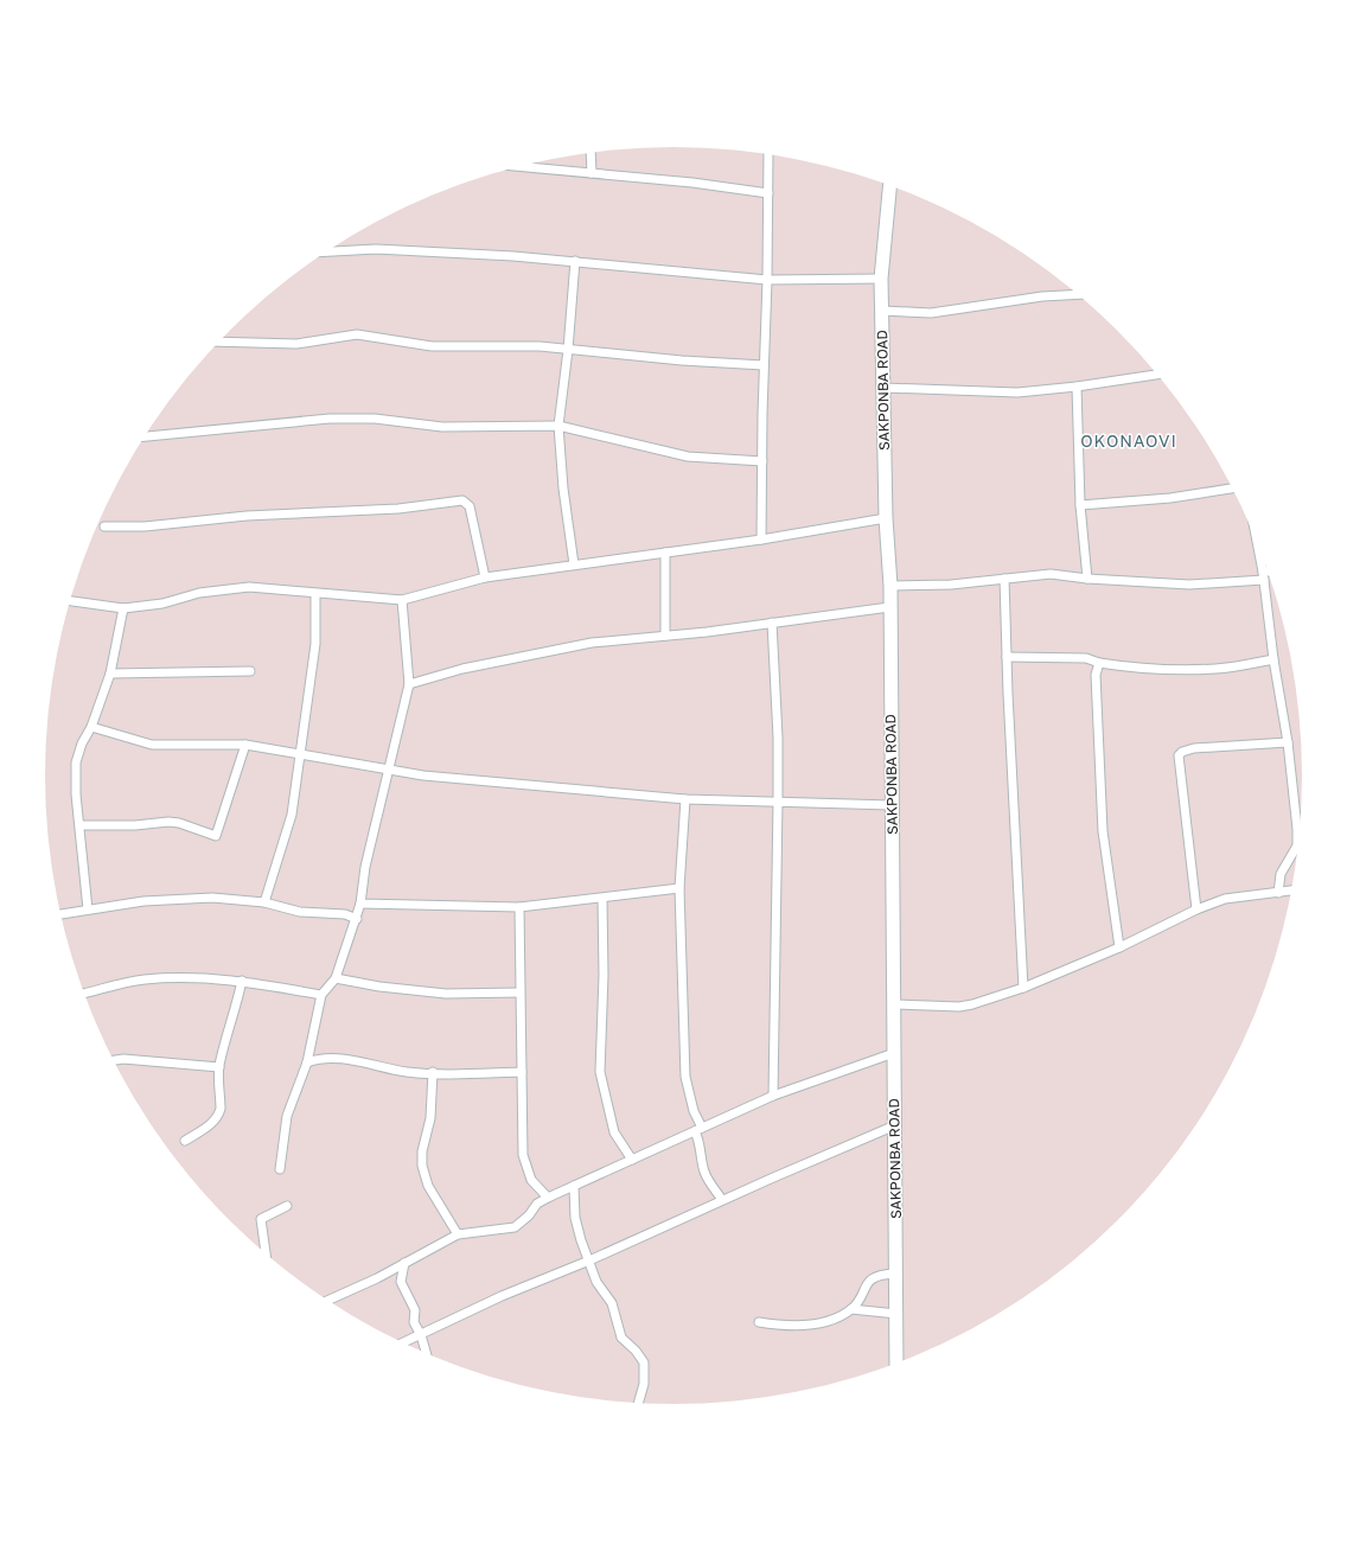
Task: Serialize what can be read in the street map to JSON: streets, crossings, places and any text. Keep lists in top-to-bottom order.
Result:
{
  "streets": {
    "main road": ["SAKPONBA ROAD"]
  },
  "districts": ["OKONAOVI"]
}
